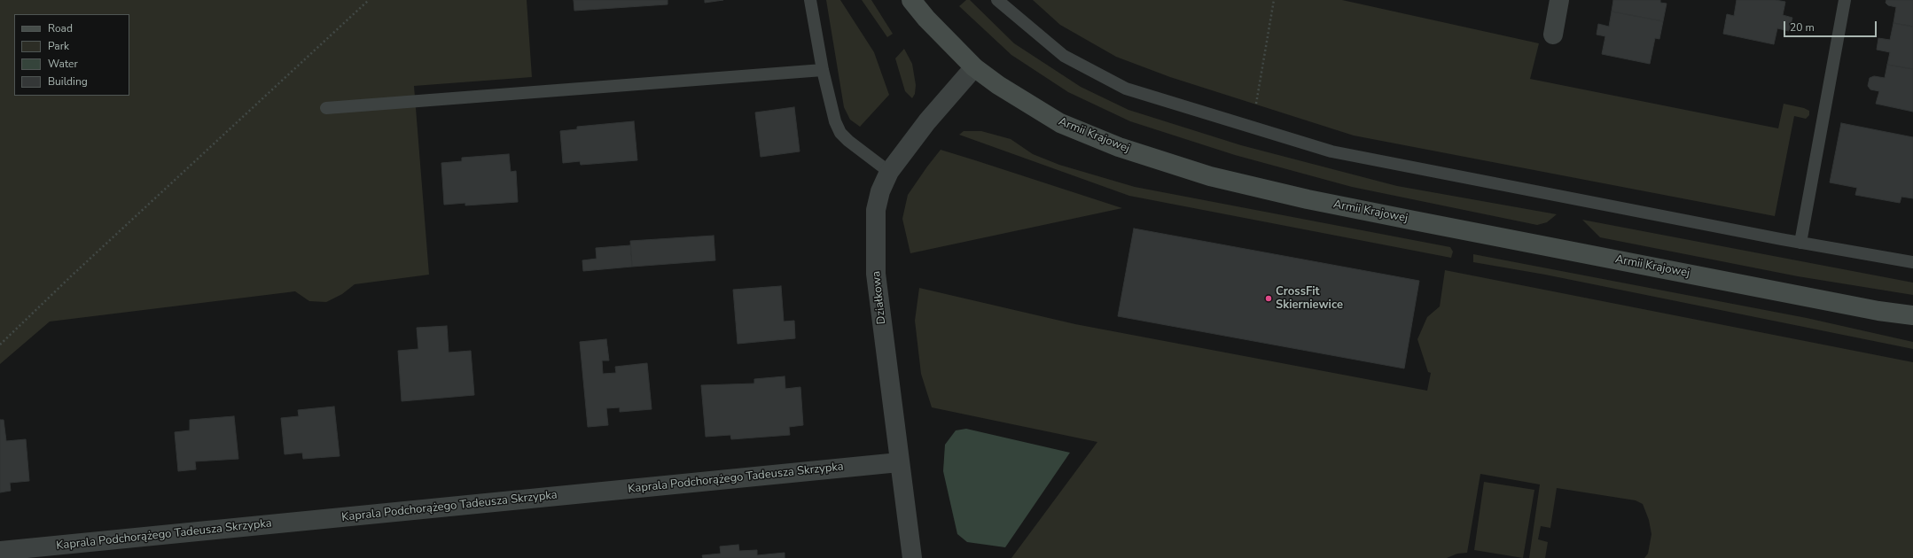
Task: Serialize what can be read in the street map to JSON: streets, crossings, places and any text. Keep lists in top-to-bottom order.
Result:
{
  "streets": {
    "street": ["Armii Krajowej", "Działkowa", "Kaprala Podchorążego Tadeusza Skrzypka"]
  },
  "crossings": [
    ["Armii Krajowej", "Działkowa"],
    ["Działkowa", "Kaprala Podchorążego Tadeusza Skrzypka"]
  ],
  "places": ["CrossFit Skierniewice"],
  "legend": [
    "Road",
    "Park",
    "Water",
    "Building"
  ],
  "scale_bar": "20 m"
}
